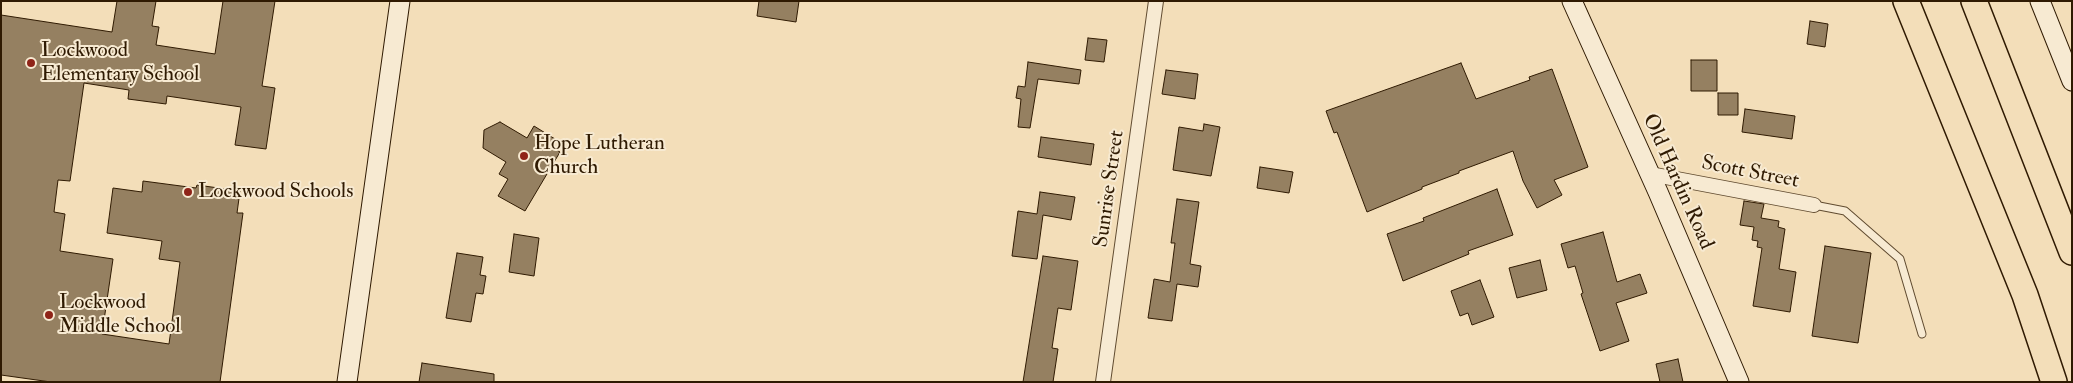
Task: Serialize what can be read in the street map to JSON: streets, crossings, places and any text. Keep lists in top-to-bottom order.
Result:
{
  "streets": {
    "street": ["Scott Street", "Old Hardin Road", "Sunrise Street"]
  },
  "crossings": [
    ["Scott Street", "Old Hardin Road"]
  ],
  "places": [
    "Lockwood Elementary School",
    "Hope Lutheran Church",
    "Lockwood Schools",
    "Lockwood Middle School"
  ]
}
